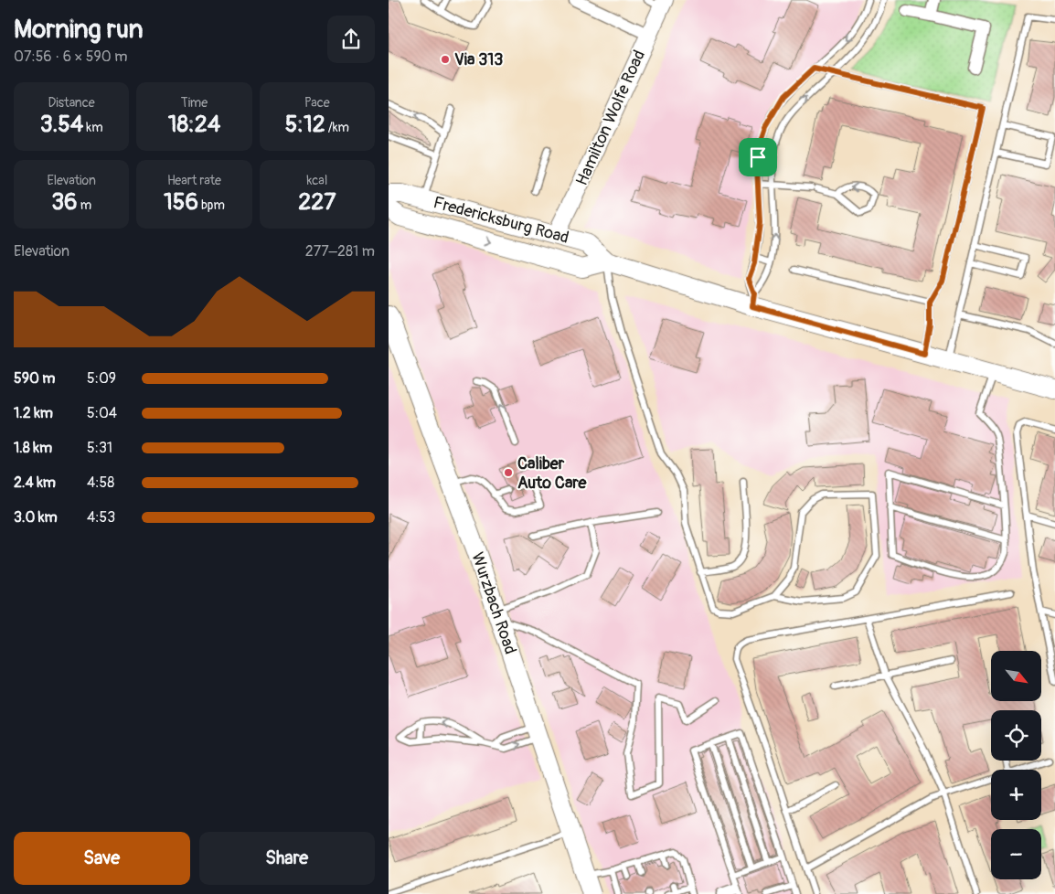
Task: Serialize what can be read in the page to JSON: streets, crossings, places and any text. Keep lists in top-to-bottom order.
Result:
{
  "streets": {
    "main road": ["Fredericksburg Road", "Wurzbach Road"],
    "street": ["Hamilton Wolfe Road"]
  },
  "crossings": [
    ["Hamilton Wolfe Road", "Fredericksburg Road"]
  ],
  "places": ["Via 313", "Caliber Auto Care"],
  "north": "bottom right",
  "page": {
    "heading": ["Morning run", "07:56 · 6 × 590 m"],
    "stats": [
      ["Distance", "3.54 km"],
      ["Time", "18:24"],
      ["Pace", "5:12 /km"],
      ["Elevation", "36 m"],
      ["Heart rate", "156 bpm"],
      ["kcal", "227"]
    ],
    "chart": ["Elevation", "277–281 m"],
    "list": [
      {
        "name": "590 m",
        "note": "5:09"
      },
      {
        "name": "1.2 km",
        "note": "5:04"
      },
      {
        "name": "1.8 km",
        "note": "5:31"
      },
      {
        "name": "2.4 km",
        "note": "4:58"
      },
      {
        "name": "3.0 km",
        "note": "4:53"
      }
    ],
    "map_buttons": ["+", "−"],
    "buttons": ["Save", "Share"]
  }
}
